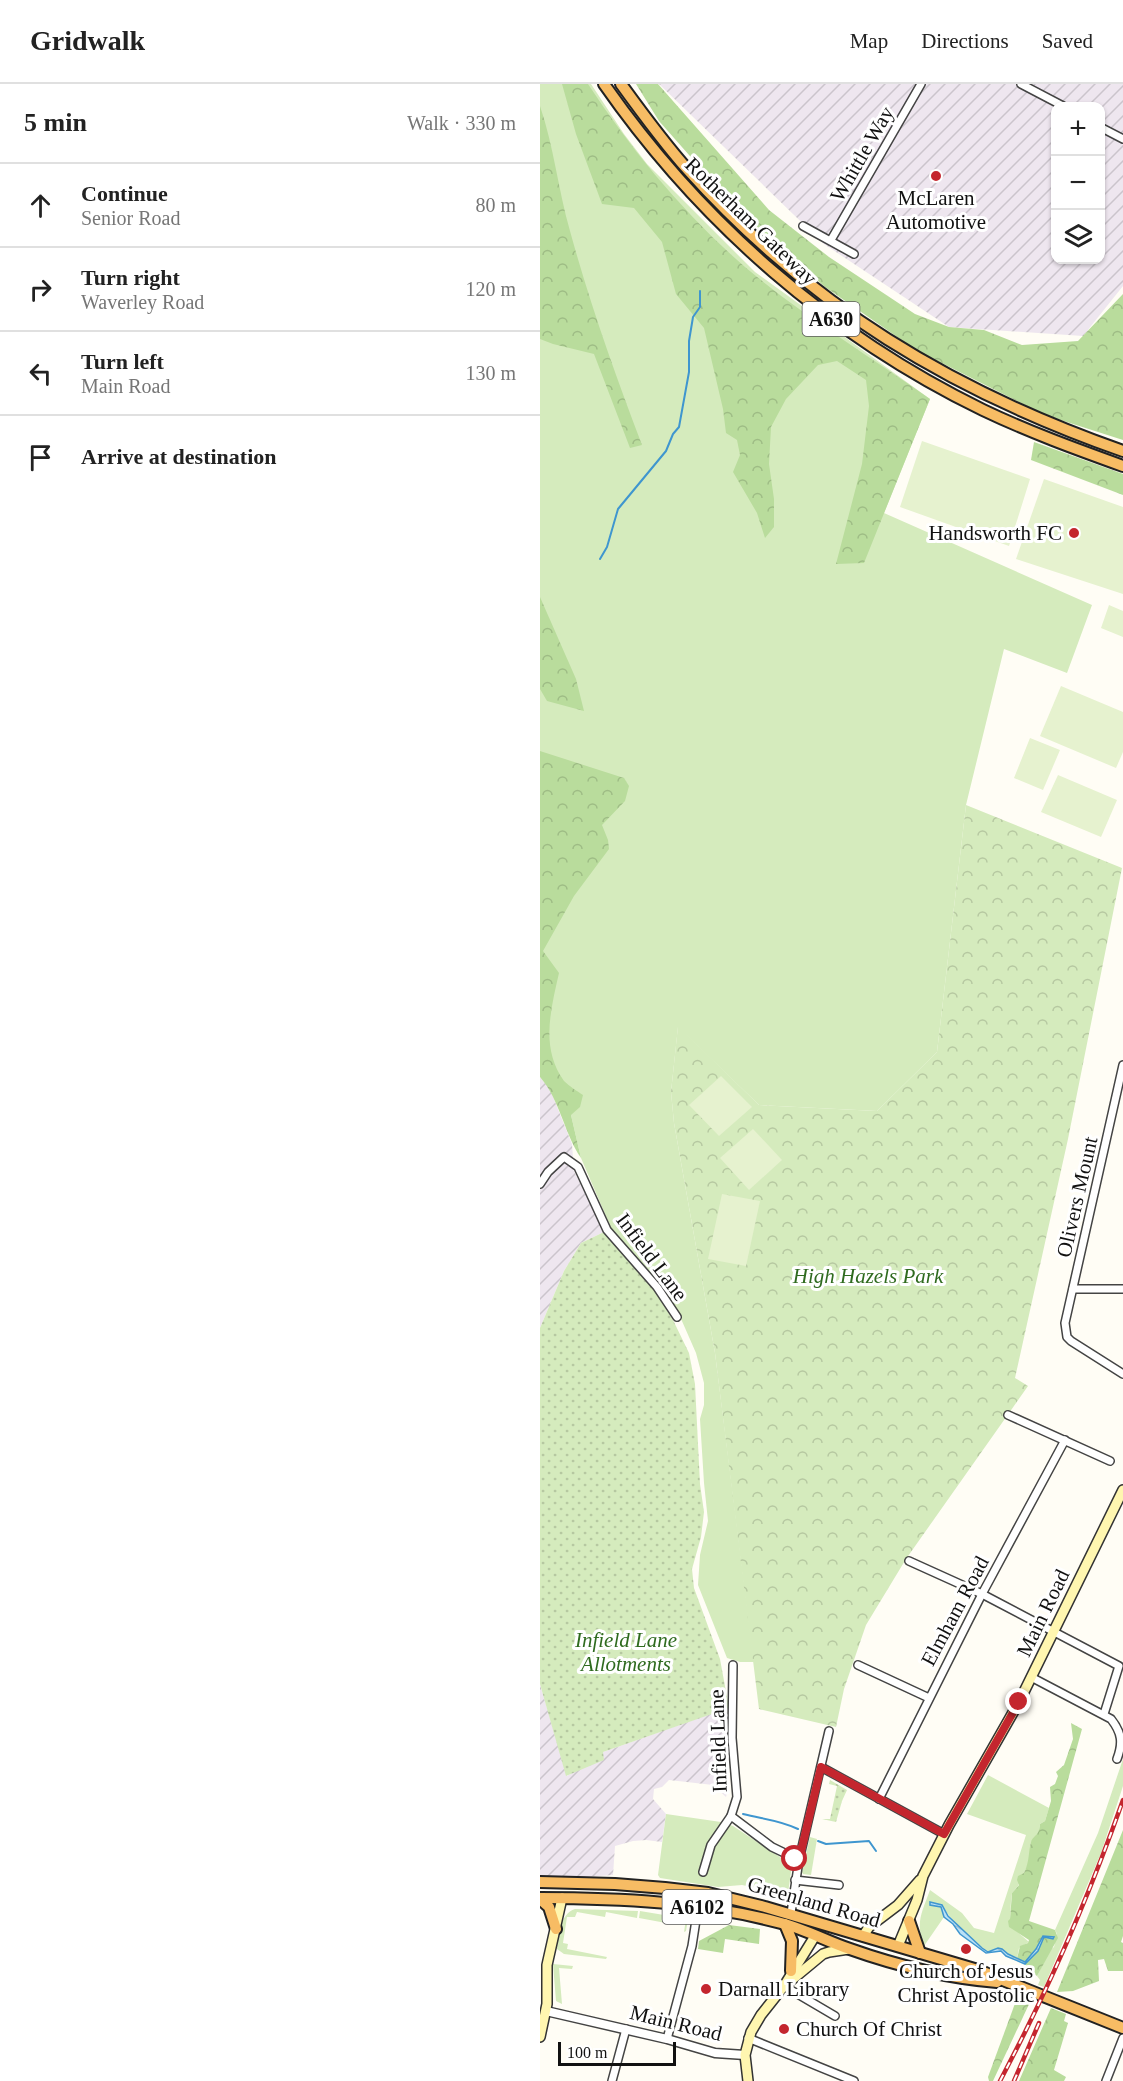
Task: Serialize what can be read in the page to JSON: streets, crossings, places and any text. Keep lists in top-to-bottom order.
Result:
{
  "streets": {
    "highway": [
      "Rotherham Gateway",
      "A630",
      "Greenland Road",
      "A6102"
    ],
    "main road": ["Main Road"],
    "street": [
      "Whittle Way",
      "Olivers Mount",
      "Infield Lane",
      "Elmham Road"
    ]
  },
  "crossings": [
    ["Main Road", "Greenland Road"],
    ["Main Road", "A6102"],
    ["Greenland Road", "A6102"]
  ],
  "parks": ["High Hazels Park", "Infield Lane Allotments"],
  "places": [
    "McLaren Automotive",
    "Handsworth FC",
    "Church of Jesus Christ Apostolic",
    "Darnall Library",
    "Church Of Christ"
  ],
  "scale_bar": "100 m",
  "page": {
    "header": "Gridwalk",
    "nav": ["Map", "Directions", "Saved"],
    "heading": ["5 min", "Walk · 330 m"],
    "map_buttons": ["+", "−"],
    "list": [
      ["Continue", "Senior Road", "80 m"],
      ["Turn right", "Waverley Road", "120 m"],
      ["Turn left", "Main Road", "130 m"],
      "Arrive at destination"
    ],
    "scale": "100 m"
  }
}
